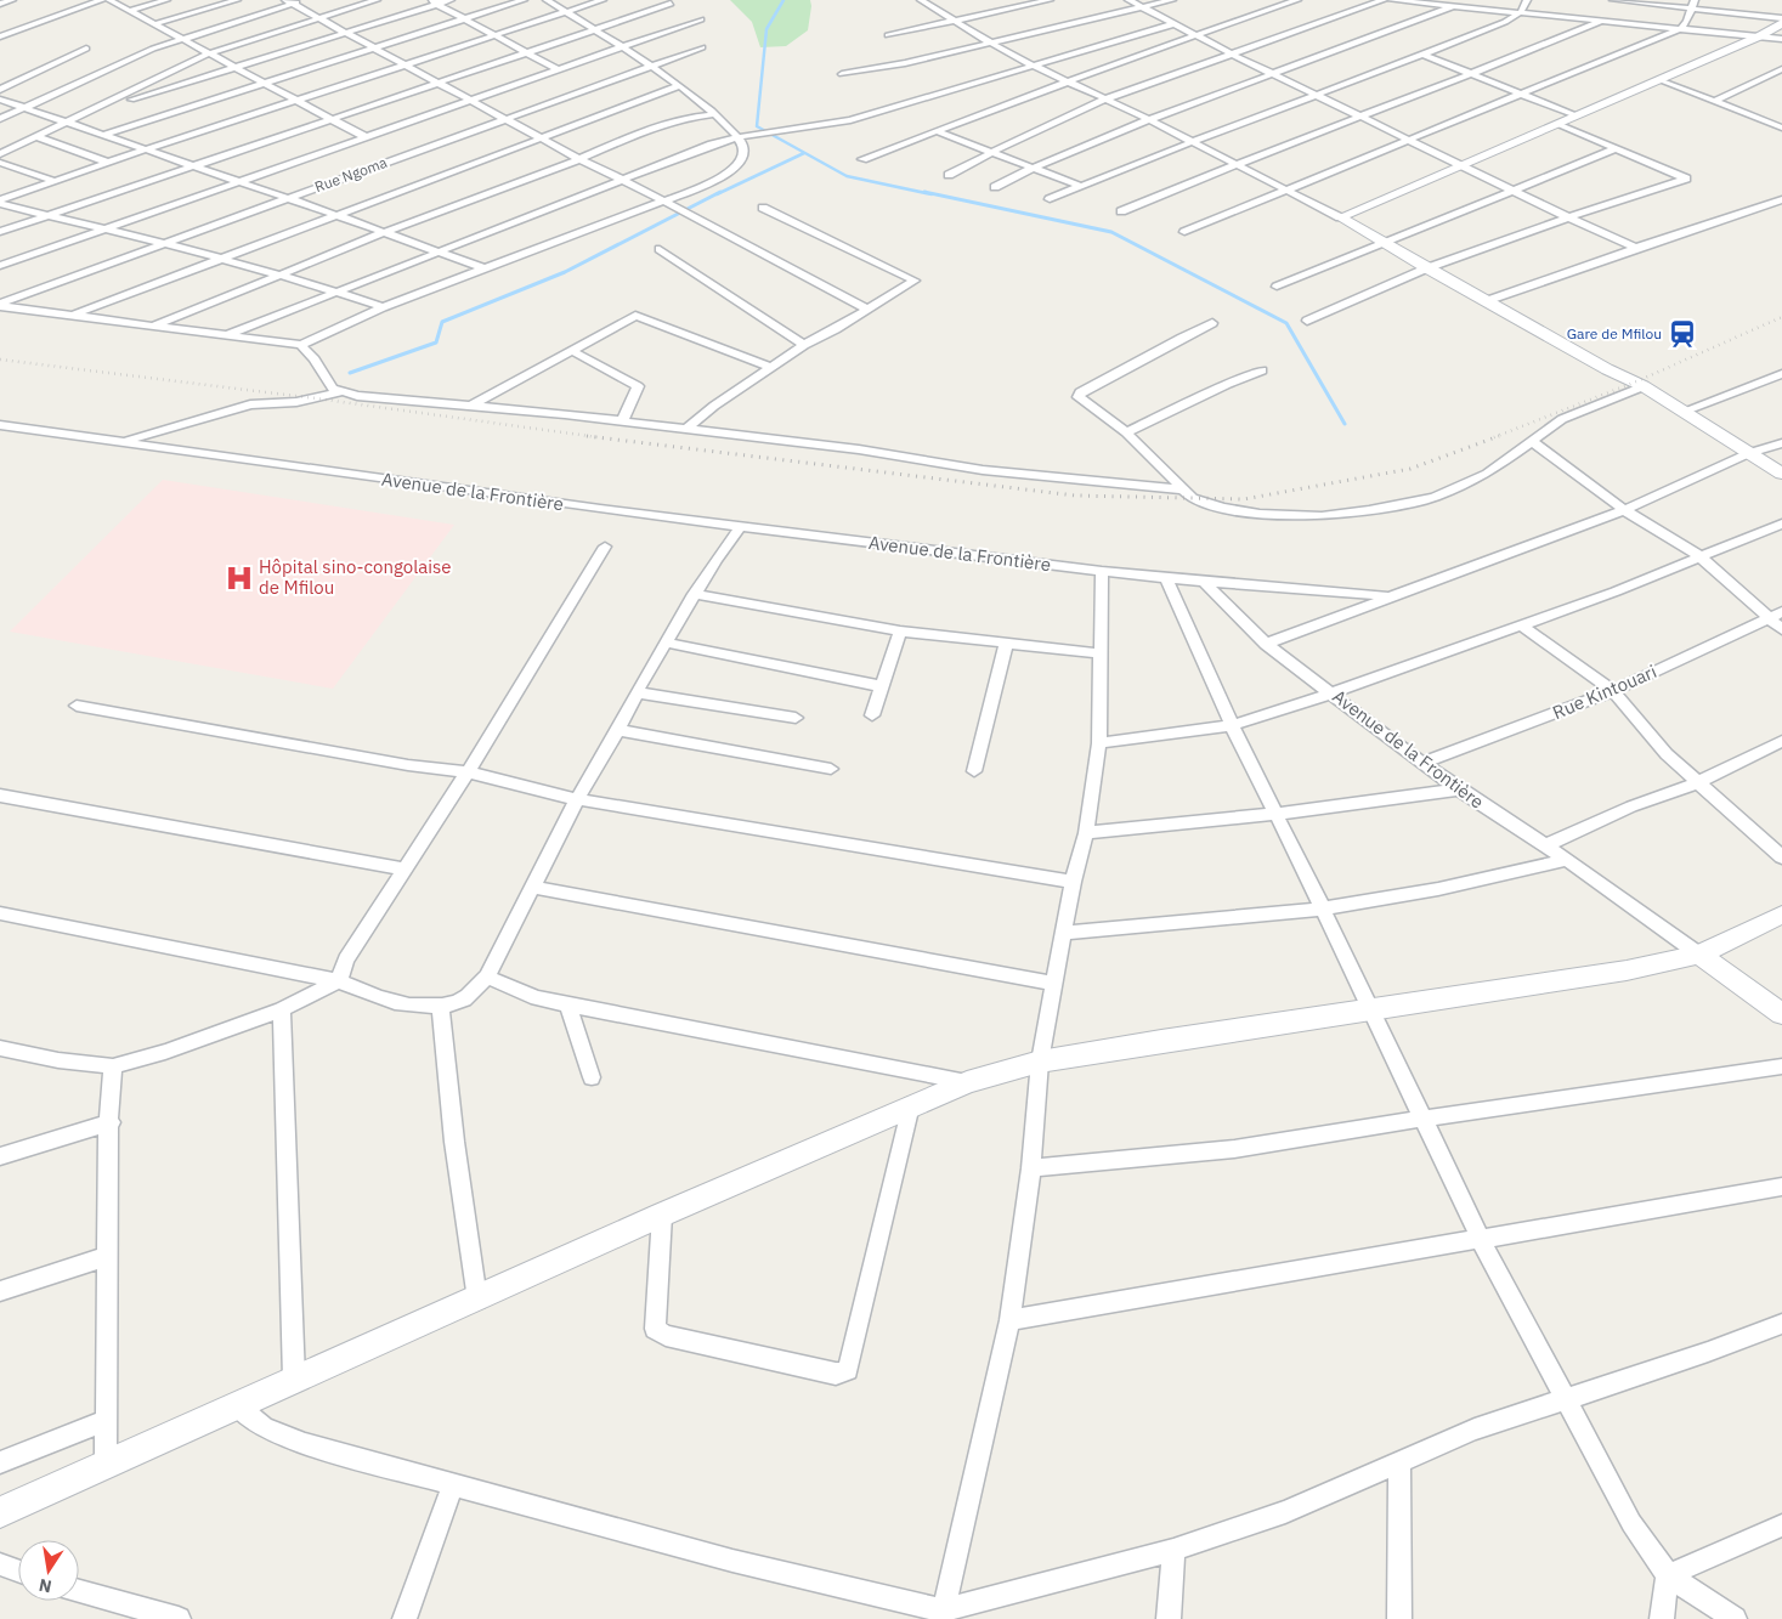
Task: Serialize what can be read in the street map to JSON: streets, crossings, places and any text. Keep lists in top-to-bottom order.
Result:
{
  "streets": {
    "street": ["Rue Ngoma", "Avenue de la Frontière", "Rue Kintouari"]
  },
  "crossings": [
    ["Avenue de la Frontière", "Rue Kintouari"]
  ],
  "places": {
    "station": ["Gare de Mfilou"],
    "hospital": ["Hôpital sino-congolaise de Mfilou"]
  },
  "north": "bottom"
}
